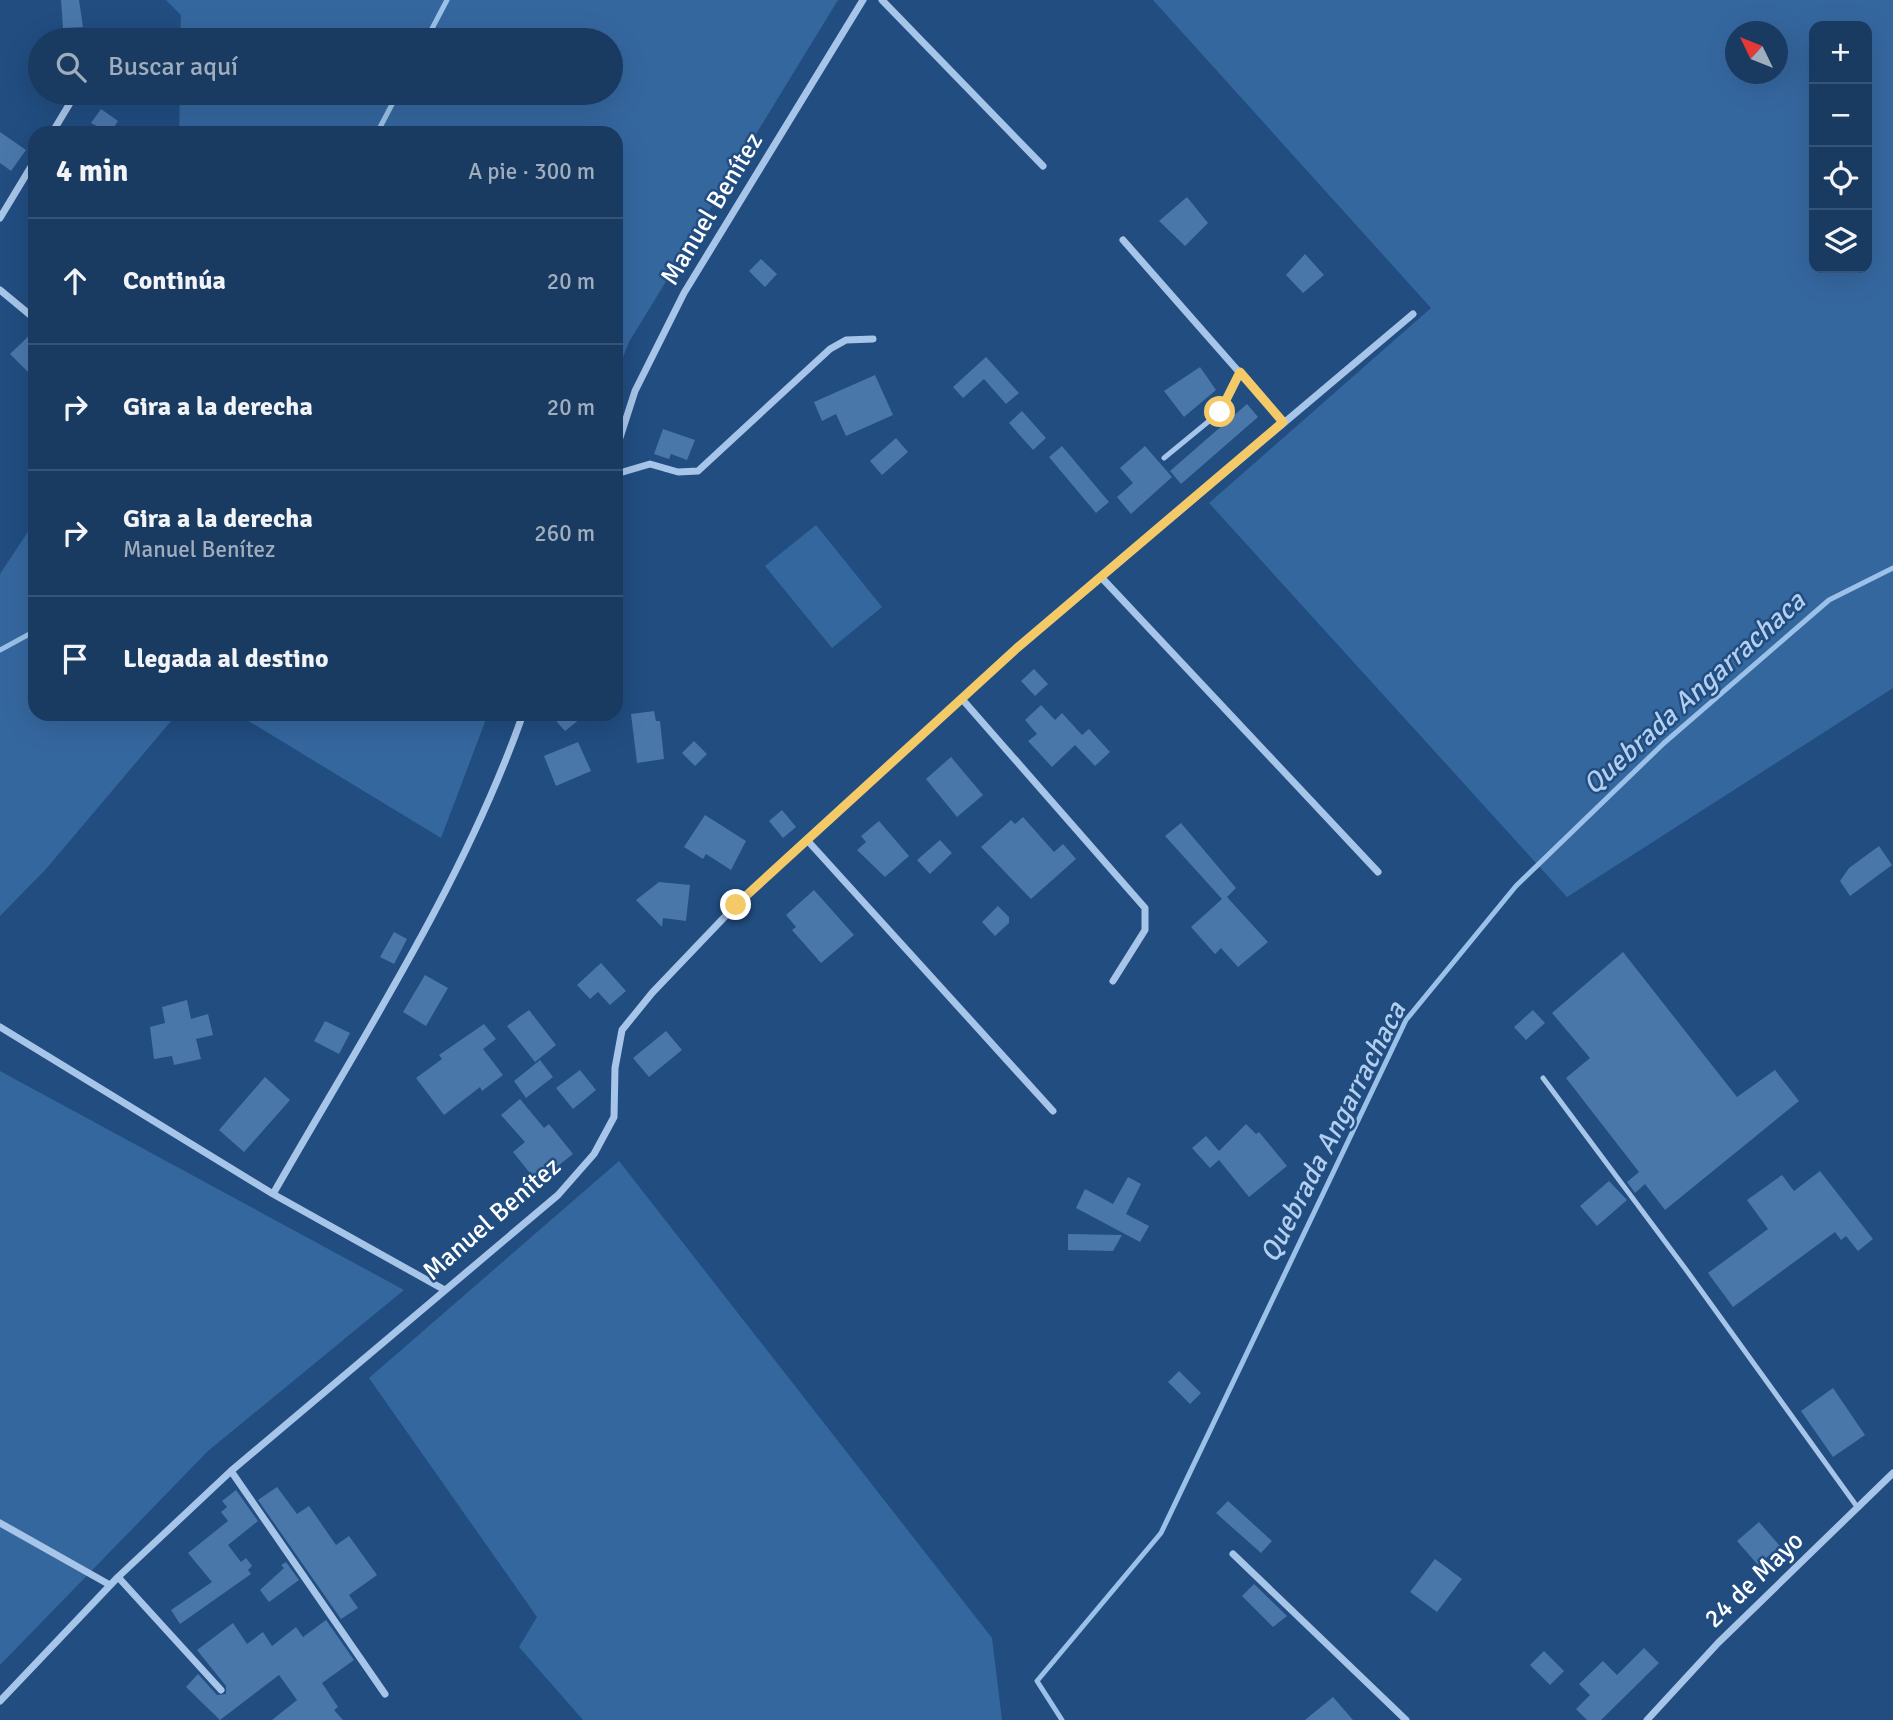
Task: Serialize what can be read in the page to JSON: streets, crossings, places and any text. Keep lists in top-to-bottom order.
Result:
{
  "streets": {
    "street": ["Manuel Benítez", "24 de Mayo"]
  },
  "water": ["Quebrada Angarrachaca"],
  "north": "top left",
  "page": {
    "map_buttons": ["+", "−"],
    "search": "Buscar aquí",
    "heading": ["4 min", "A pie · 300 m"],
    "list": [
      ["Continúa", "20 m"],
      ["Gira a la derecha", "20 m"],
      ["Gira a la derecha", "Manuel Benítez", "260 m"],
      "Llegada al destino"
    ]
  }
}
